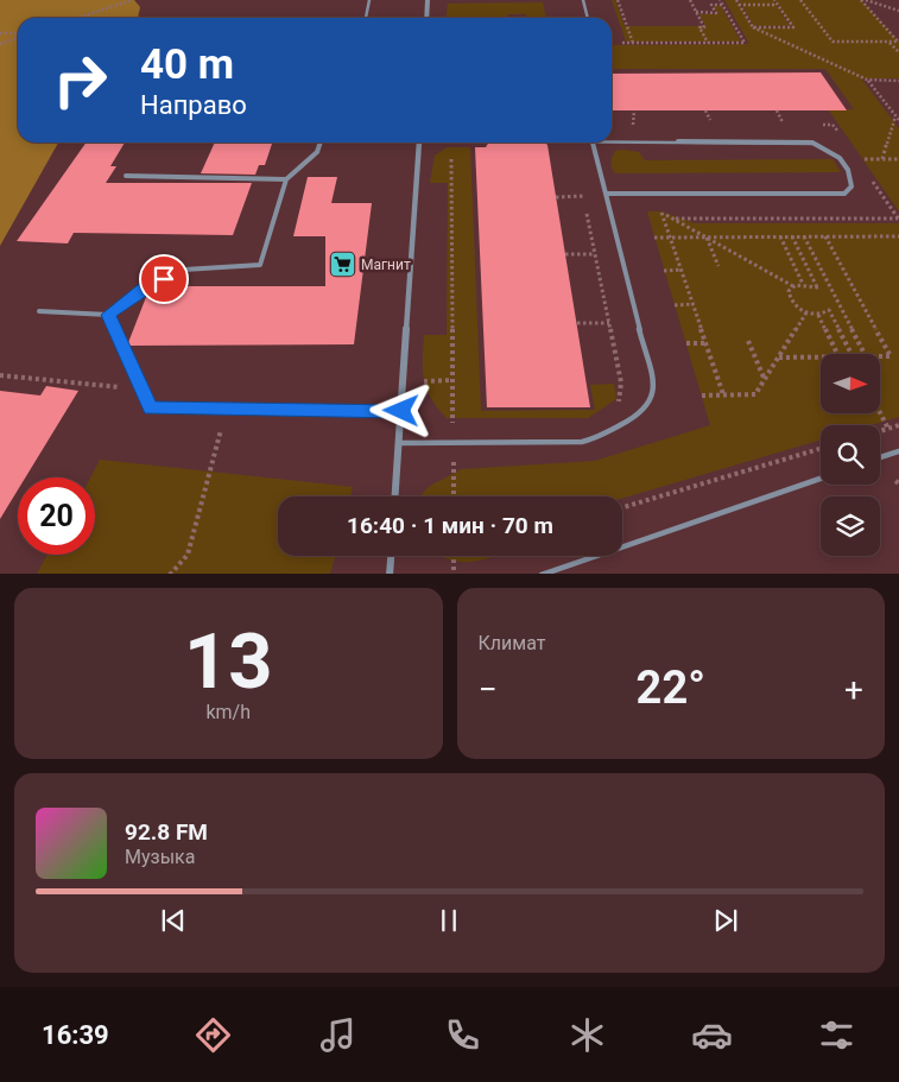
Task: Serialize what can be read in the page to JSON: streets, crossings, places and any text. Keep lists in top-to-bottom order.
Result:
{
  "places": {
    "supermarket": ["Магнит"]
  },
  "north": "right",
  "page": {
    "turn": ["40 m", "Направо"],
    "limit": "20",
    "trip": "16:40 · 1 мин · 70 m",
    "tile": [
      ["13", "km/h"],
      "Климат"
    ],
    "heat": ["−", "22°", "+"],
    "song": ["92.8 FM", "Музыка"],
    "tabs": "16:39"
  }
}
